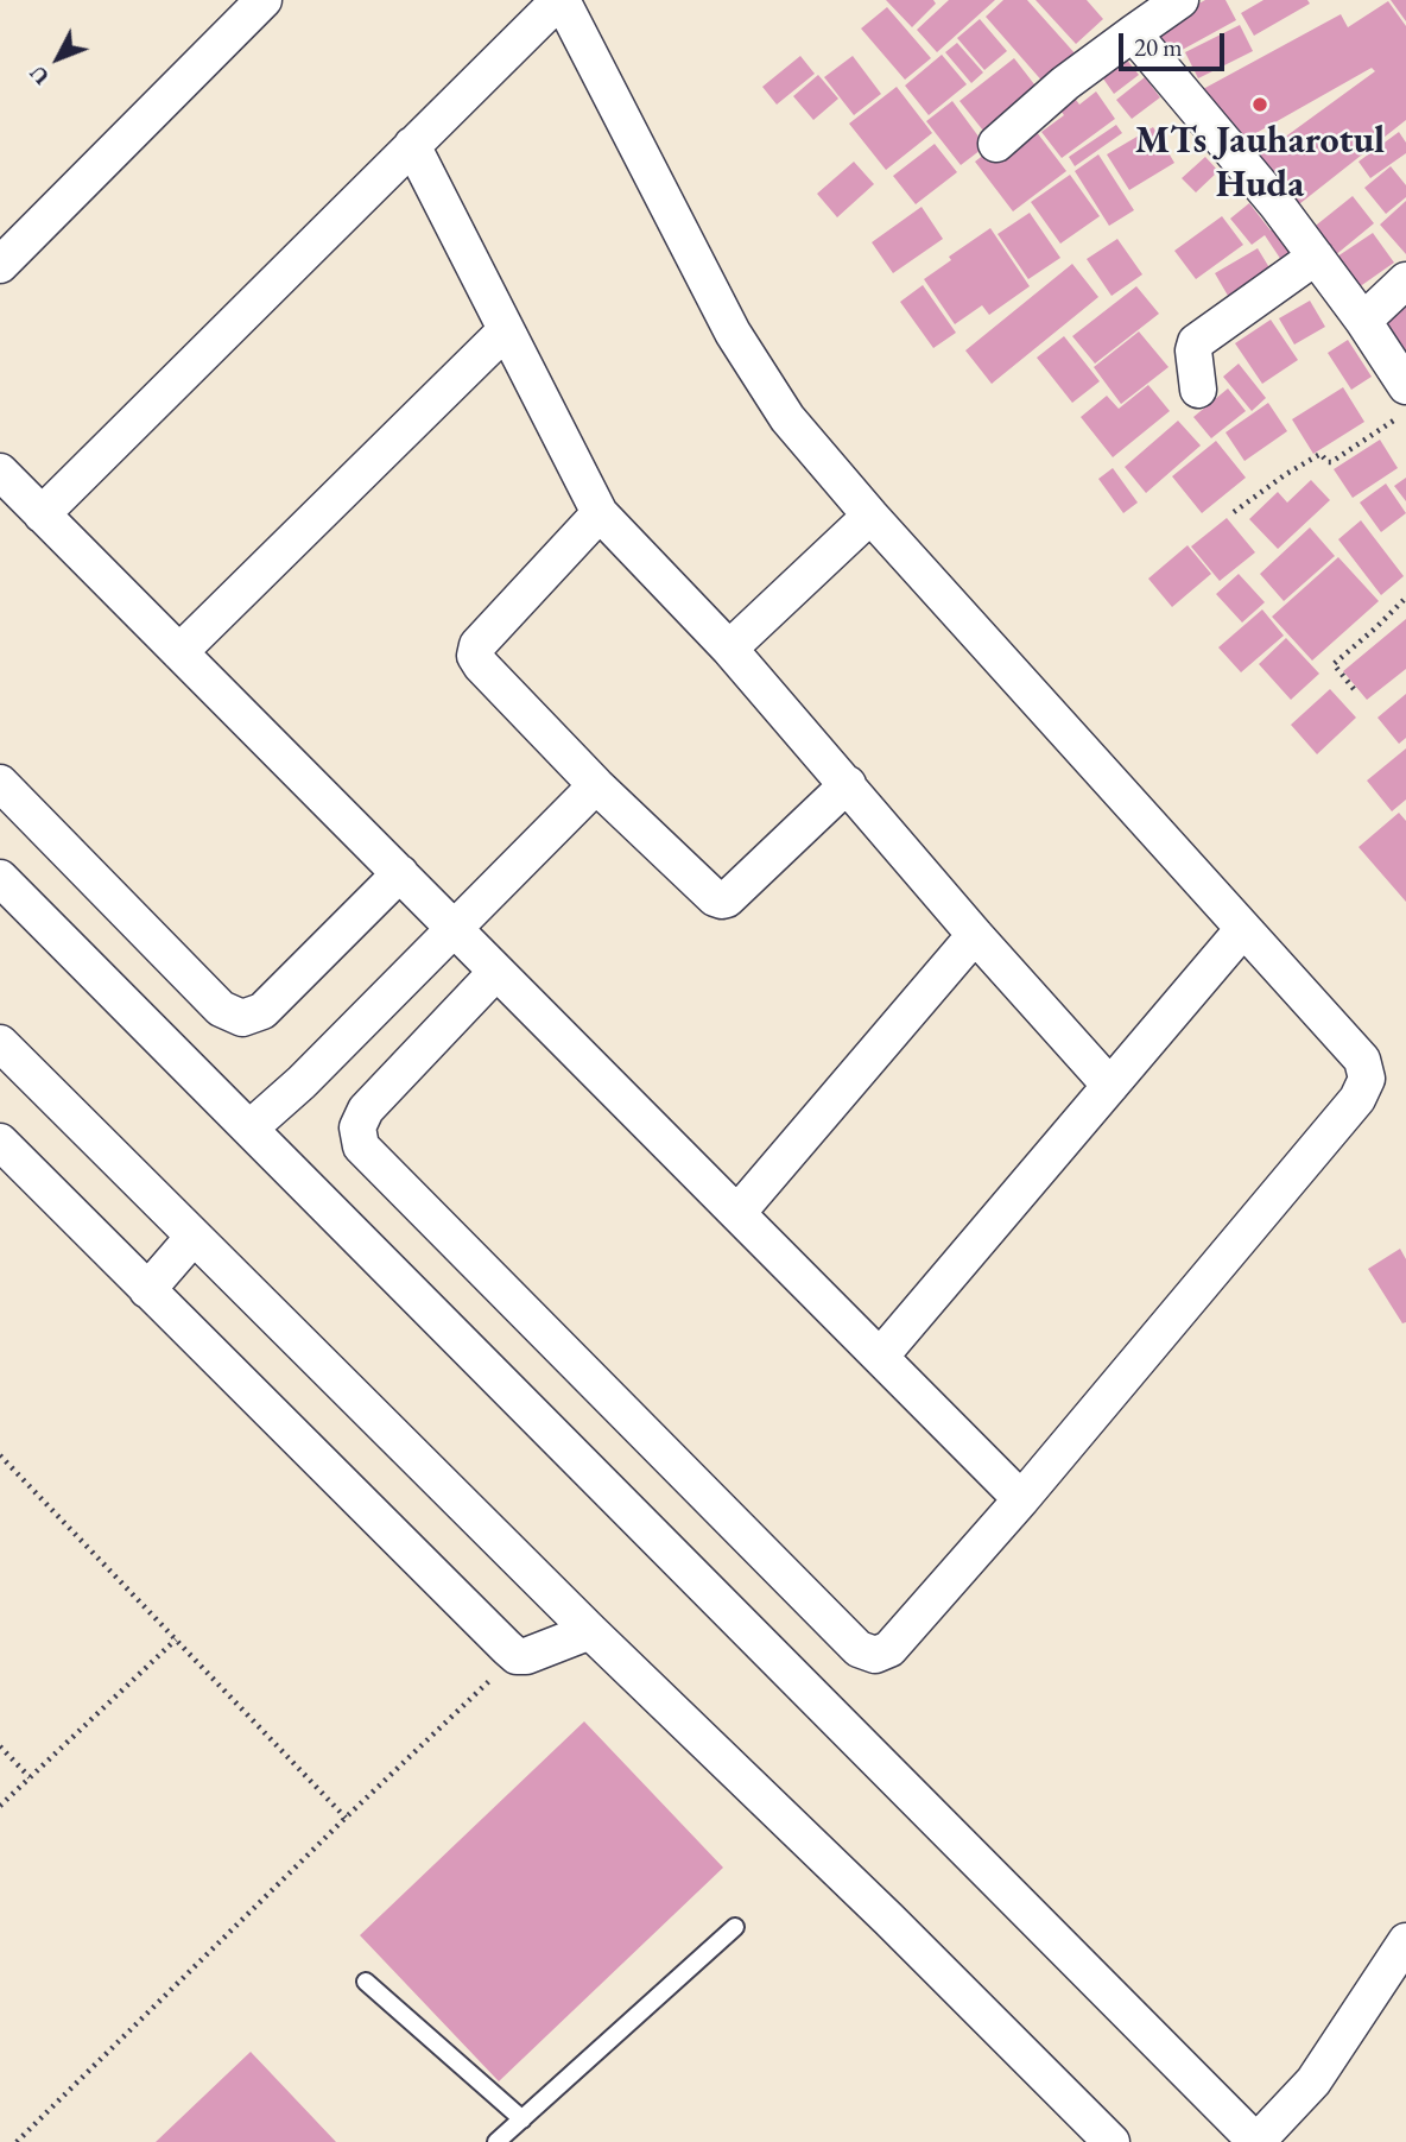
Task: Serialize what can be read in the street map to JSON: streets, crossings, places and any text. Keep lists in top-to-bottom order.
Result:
{
  "places": ["MTs Jauharotul Huda"],
  "scale_bar": "20 m",
  "north": "bottom left"
}
